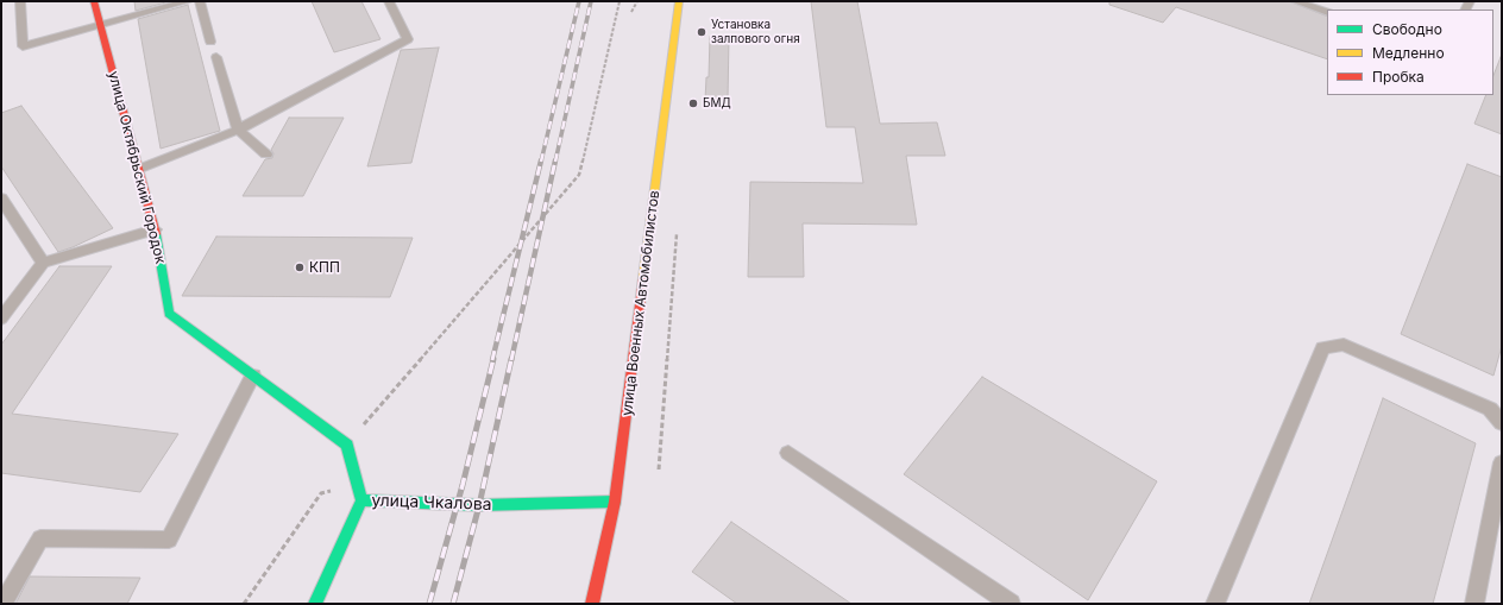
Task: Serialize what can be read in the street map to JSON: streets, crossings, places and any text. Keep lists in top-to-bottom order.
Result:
{
  "streets": {
    "street": ["улица Октябрьский Городок", "улица Военных Автомобилистов", "улица Чкалова"]
  },
  "crossings": [
    ["улица Военных Автомобилистов", "улица Чкалова"]
  ],
  "places": ["Установка залпового огня", "БМД", "КПП"],
  "legend": ["Свободно", "Медленно", "Пробка"]
}
